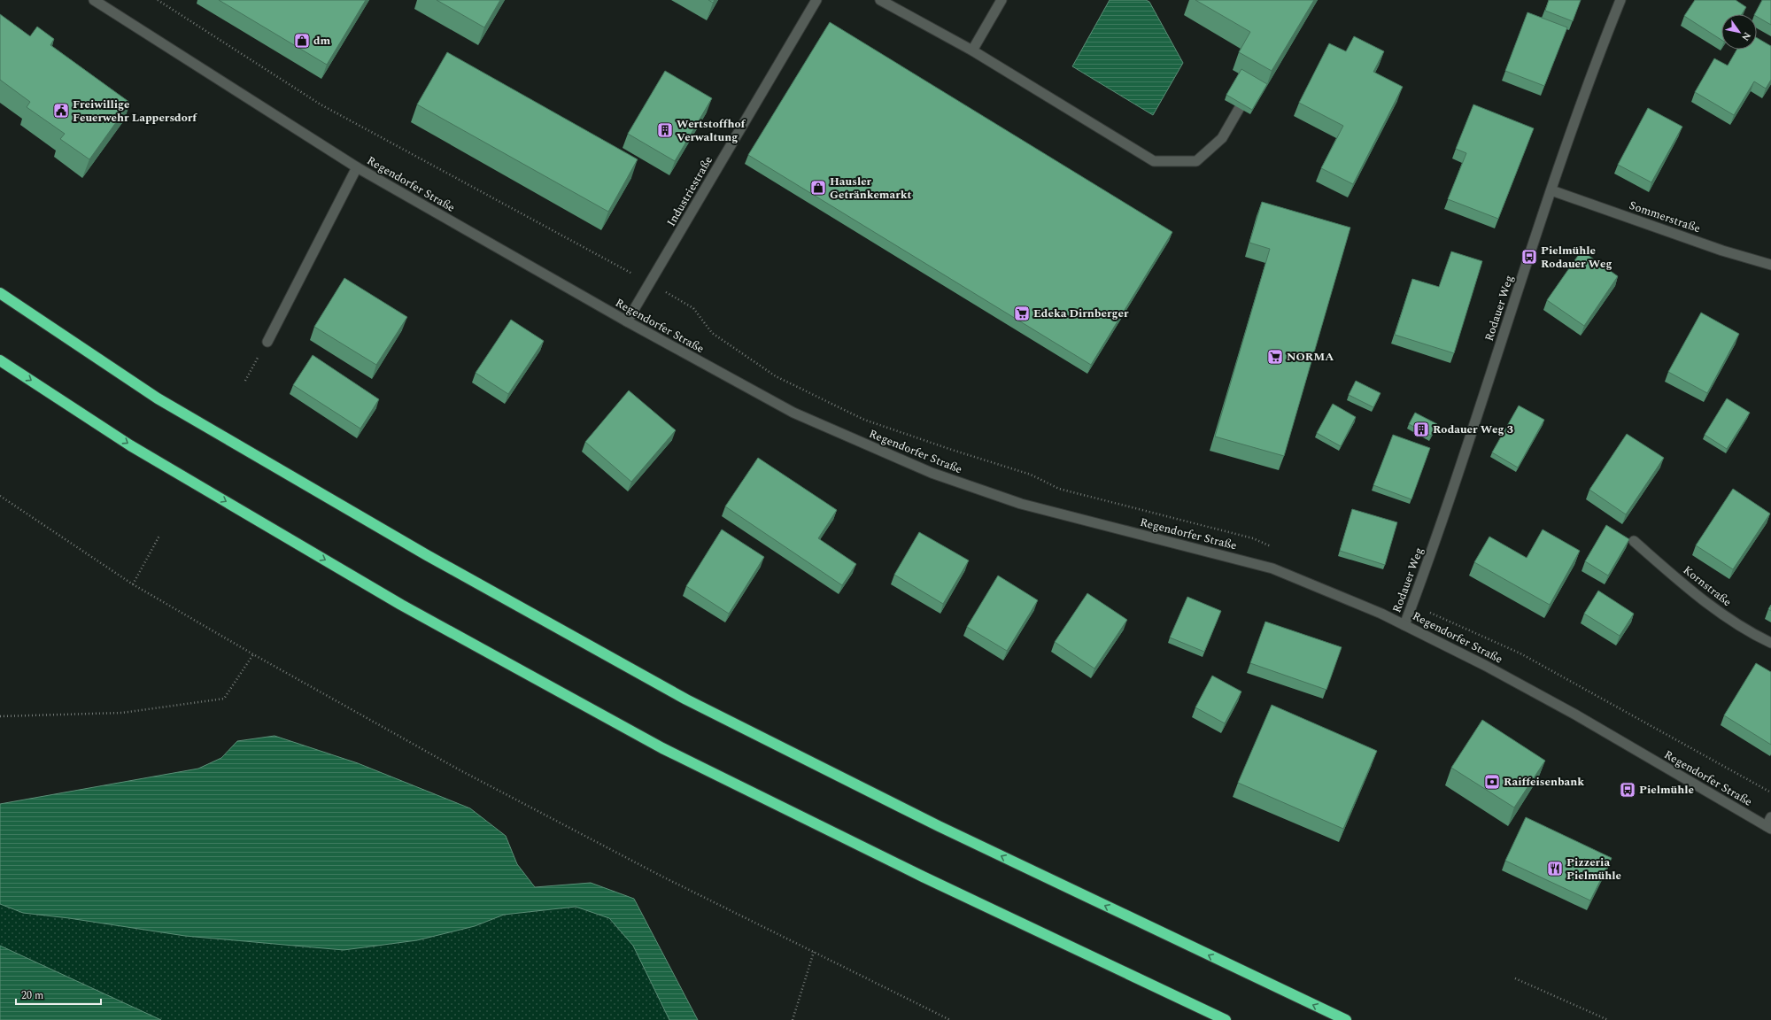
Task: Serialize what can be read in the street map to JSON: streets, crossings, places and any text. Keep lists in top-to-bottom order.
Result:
{
  "streets": {
    "street": [
      "Regendorfer Straße",
      "Industriestraße",
      "Sommerstraße",
      "Rodauer Weg",
      "Kornstraße"
    ]
  },
  "crossings": [
    ["Regendorfer Straße", "Industriestraße"],
    ["Regendorfer Straße", "Rodauer Weg"],
    ["Sommerstraße", "Rodauer Weg"]
  ],
  "places": {
    "shop": ["dm", "Hausler Getränkemarkt"],
    "public building": ["Freiwillige Feuerwehr Lappersdorf"],
    "building": ["Wertstoffhof Verwaltung", "Rodauer Weg 3"],
    "bus stop": ["Pielmühle Rodauer Weg", "Pielmühle"],
    "supermarket": ["Edeka Dirnberger", "NORMA"],
    "bank": ["Raiffeisenbank"],
    "restaurant": ["Pizzeria Pielmühle"]
  },
  "scale_bar": "20 m",
  "north": "bottom right"
}
